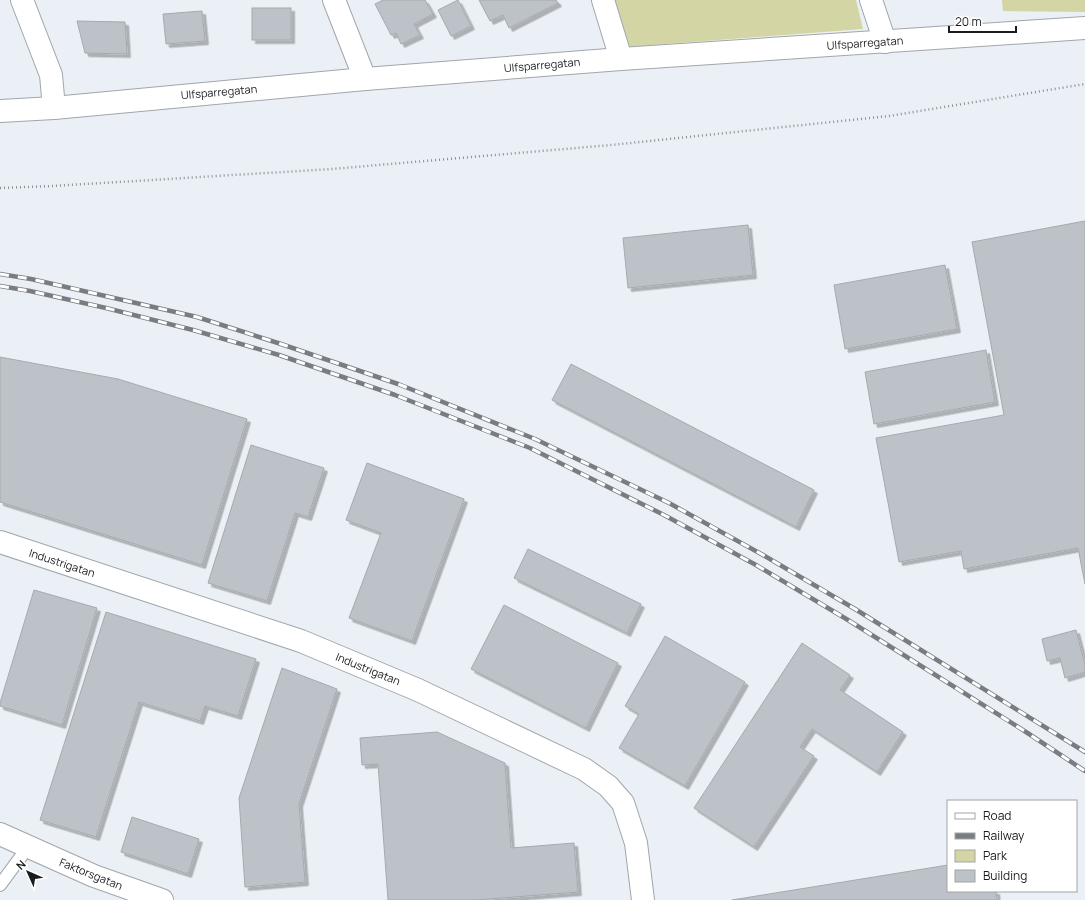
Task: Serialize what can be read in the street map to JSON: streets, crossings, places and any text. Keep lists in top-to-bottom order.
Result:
{
  "streets": {
    "street": ["Ulfsparregatan", "Industrigatan", "Faktorsgatan"]
  },
  "legend": [
    "Road",
    "Railway",
    "Park",
    "Building"
  ],
  "scale_bar": "20 m",
  "north": "top left"
}
